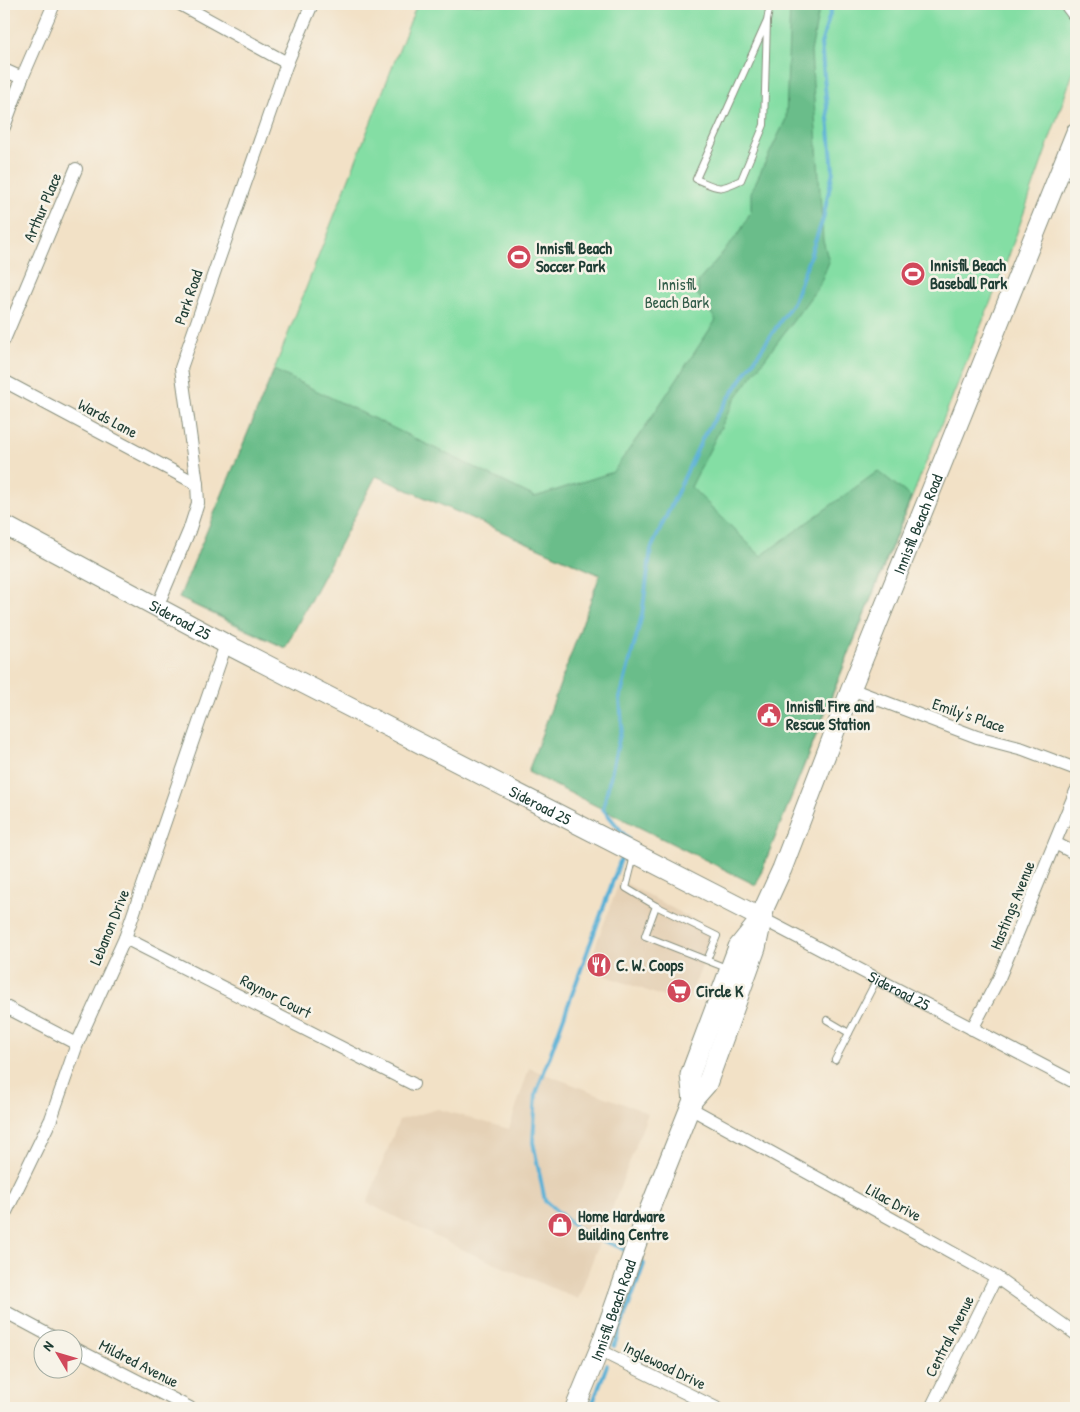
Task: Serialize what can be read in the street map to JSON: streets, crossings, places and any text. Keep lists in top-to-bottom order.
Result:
{
  "streets": {
    "main road": ["Innisfil Beach Road", "Sideroad 25"],
    "street": [
      "Arthur Place",
      "Park Road",
      "Wards Lane",
      "Emily's Place",
      "Hastings Avenue",
      "Lebanon Drive",
      "Raynor Court",
      "Lilac Drive",
      "Central Avenue",
      "Mildred Avenue",
      "Inglewood Drive"
    ]
  },
  "crossings": [
    ["Park Road", "Wards Lane"],
    ["Park Road", "Sideroad 25"],
    ["Innisfil Beach Road", "Sideroad 25"],
    ["Innisfil Beach Road", "Emily's Place"],
    ["Innisfil Beach Road", "Lilac Drive"],
    ["Innisfil Beach Road", "Inglewood Drive"],
    ["Sideroad 25", "Hastings Avenue"],
    ["Sideroad 25", "Lebanon Drive"],
    ["Lebanon Drive", "Raynor Court"],
    ["Lilac Drive", "Central Avenue"]
  ],
  "parks": ["Innisfil Beach Bark"],
  "places": {
    "sports": ["Innisfil Beach Soccer Park", "Innisfil Beach Baseball Park"],
    "public building": ["Innisfil Fire and Rescue Station"],
    "restaurant": ["C. W. Coops"],
    "supermarket": ["Circle K"],
    "shop": ["Home Hardware Building Centre"]
  },
  "north": "top left"
}
